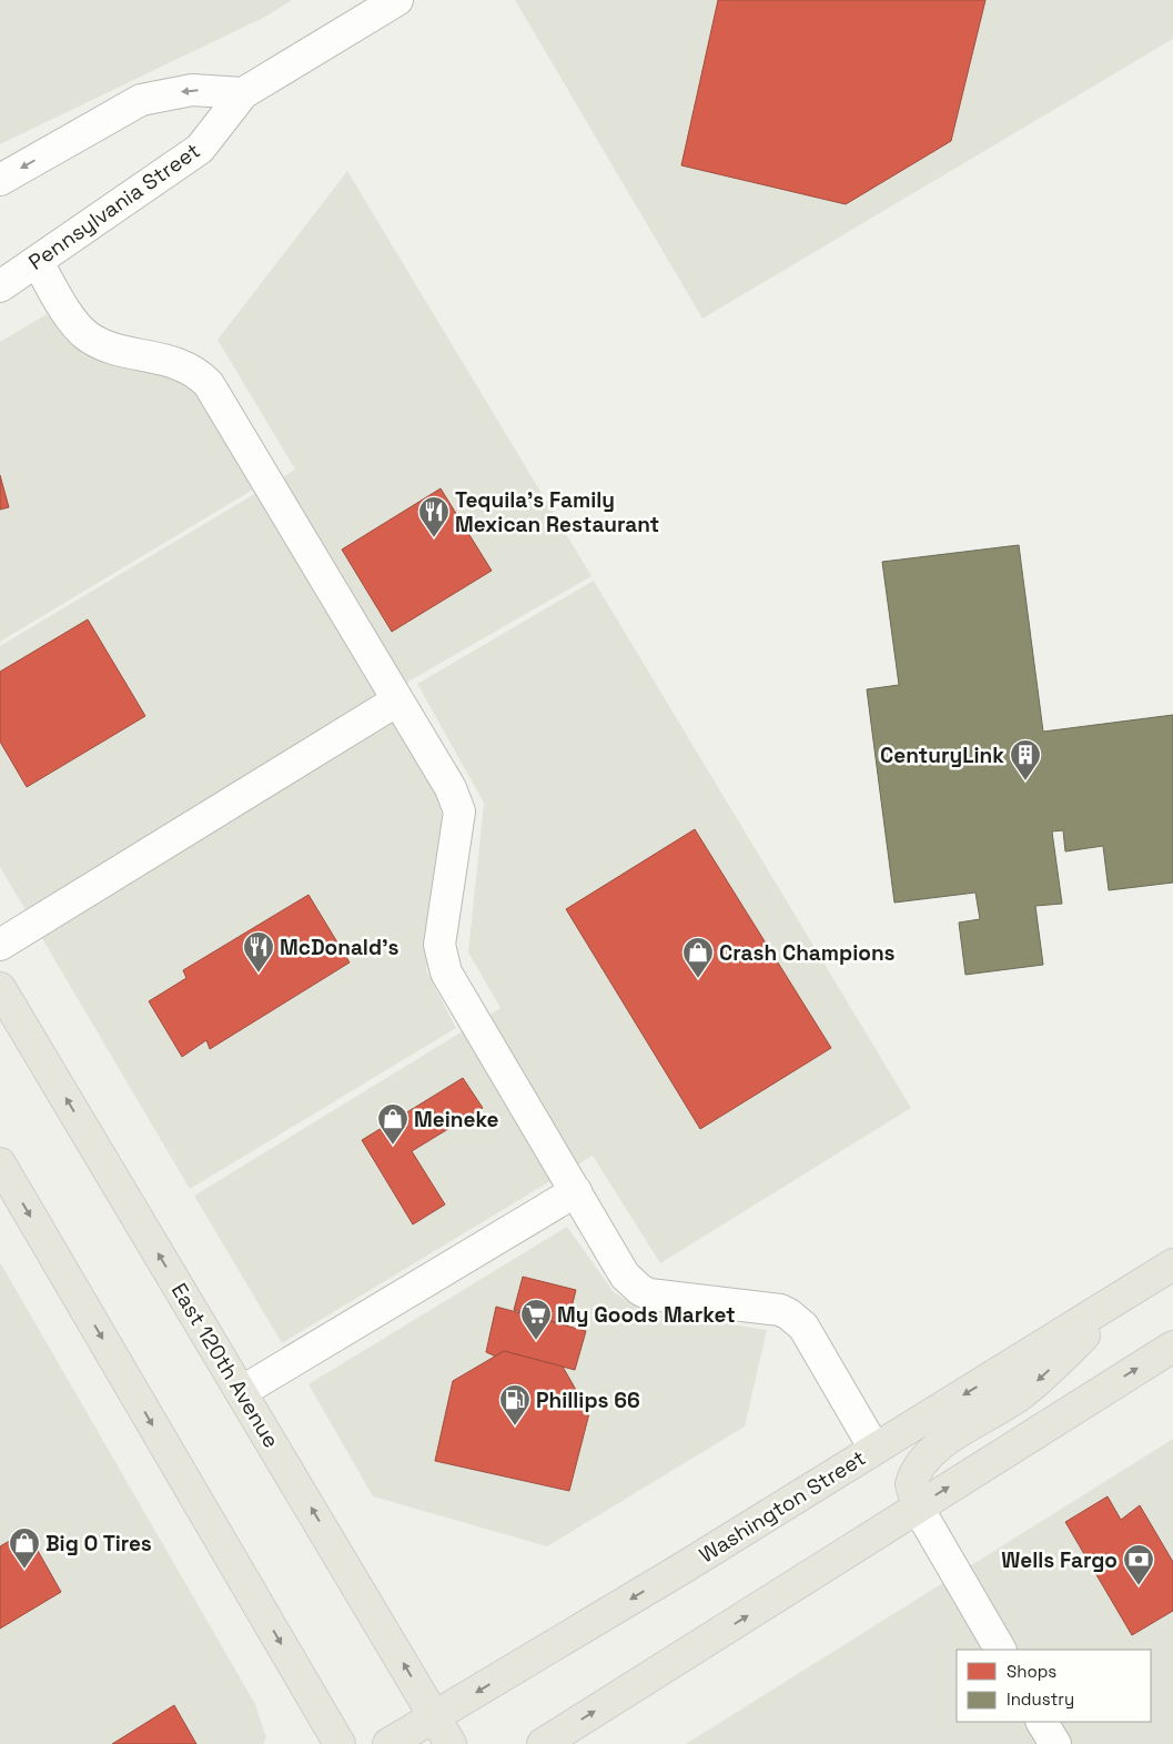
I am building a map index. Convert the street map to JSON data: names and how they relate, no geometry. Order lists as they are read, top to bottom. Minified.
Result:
{"streets":{"main road":["East 120th Avenue","Washington Street"],"street":["Pennsylvania Street"]},"crossings":[["East 120th Avenue","Washington Street"]],"places":{"restaurant":["Tequila's Family Mexican Restaurant","McDonald's"],"building":["CenturyLink"],"shop":["Crash Champions","Meineke","Big O Tires"],"supermarket":["My Goods Market"],"fuel station":["Phillips 66"],"bank":["Wells Fargo"]},"legend":["Shops","Industry"]}
